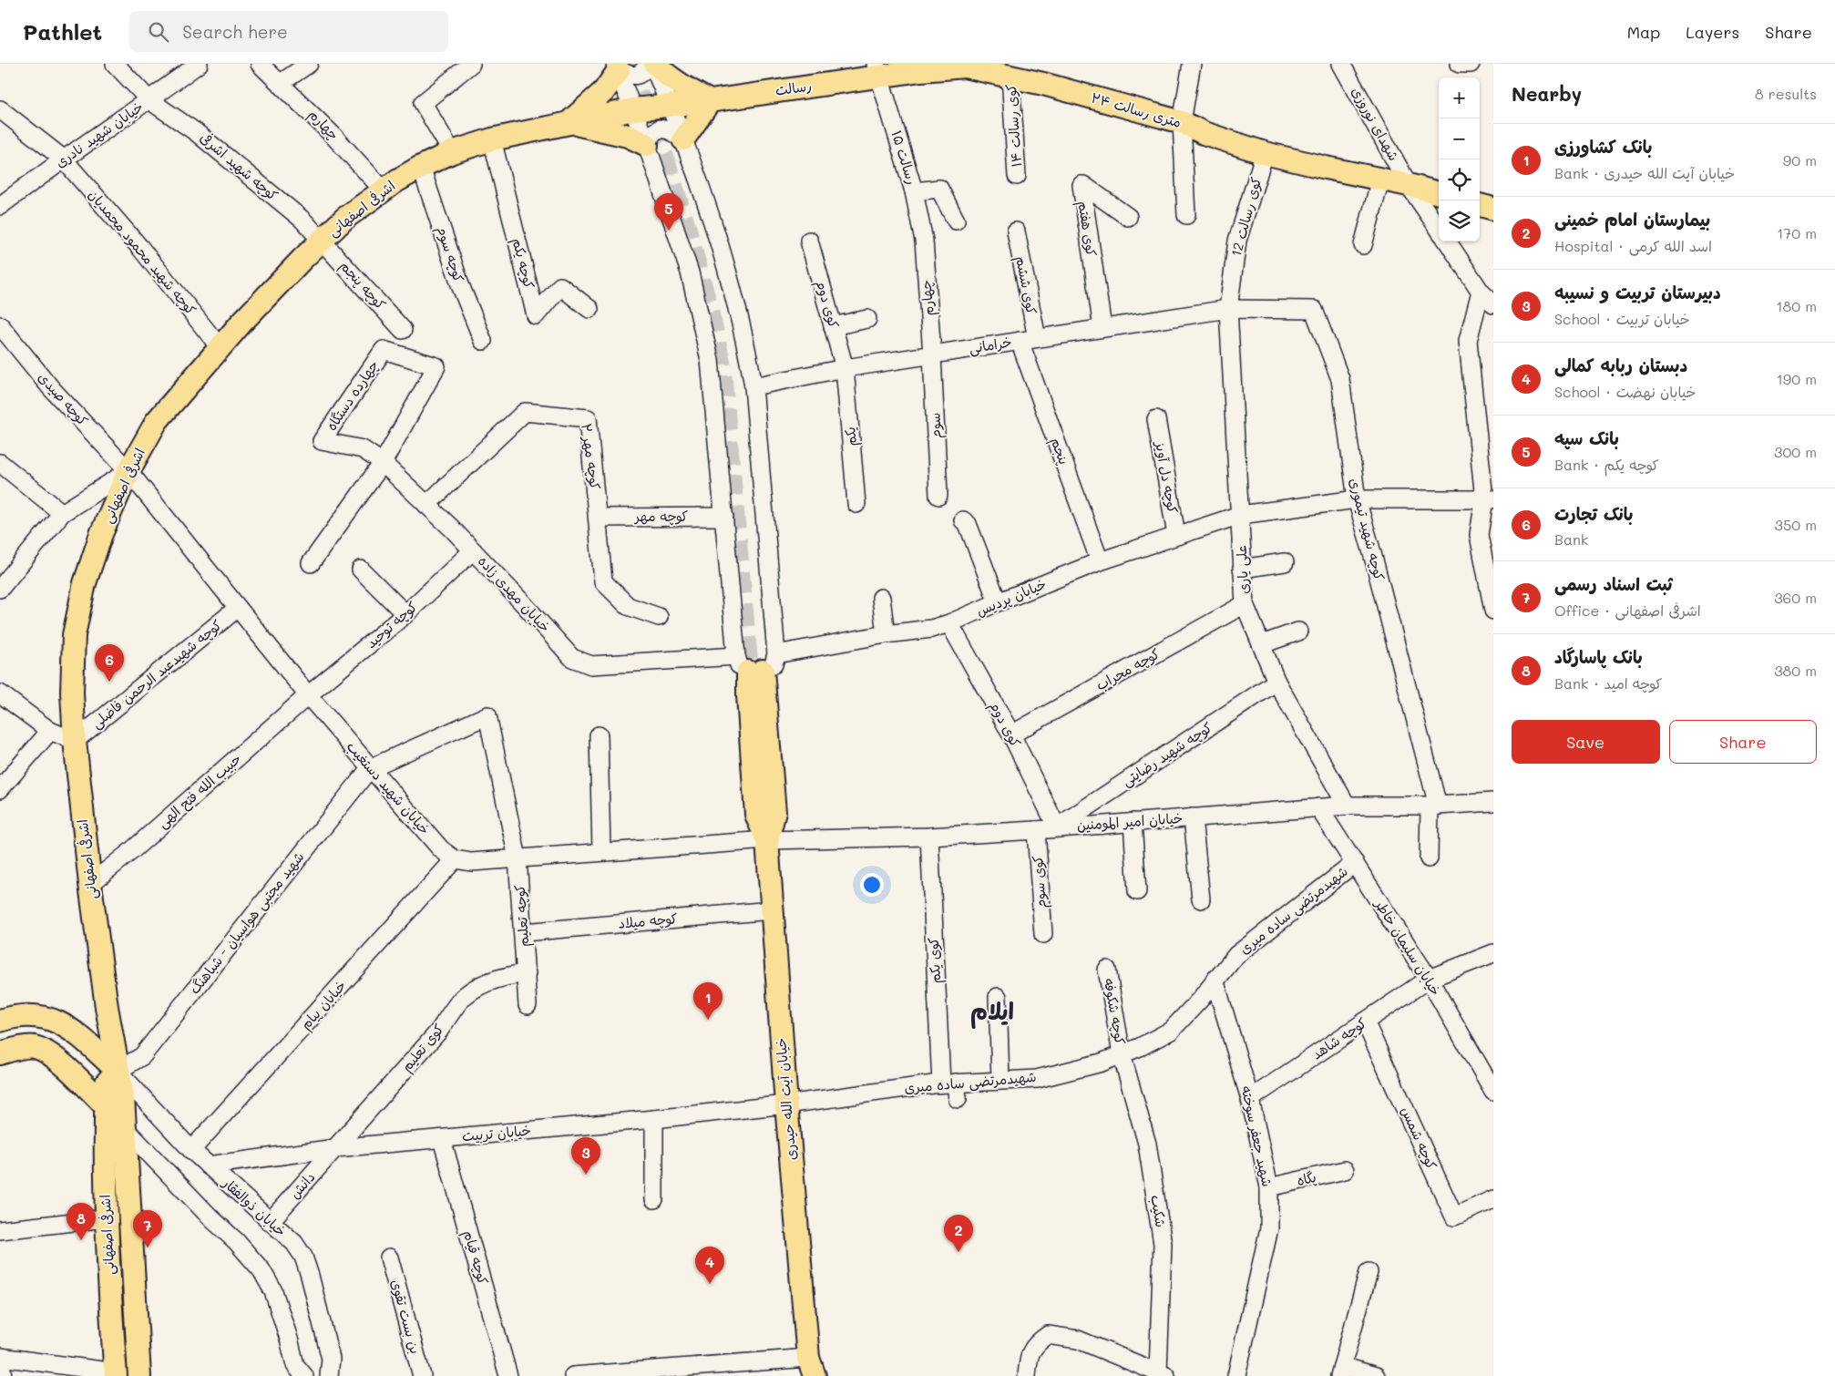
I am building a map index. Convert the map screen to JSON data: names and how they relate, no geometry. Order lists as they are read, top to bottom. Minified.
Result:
{"streets":{"main road":["رسالت","۲۴ متری رسالت","اشرفی اصفهانی","خیابان آیت الله حیدری"],"street":["شهدای نوروزی","چهارم","کوی رسالت ۱۴","خیابان شهید نادری","رسالت ۱۵","کوچه شهید اشرفی","کوی رسالت 12","کوی هفتم","کوچه شهید محمود محمدیان","کوچه سوم","کوچه یکم","کوچه پنجم","کوی ششم","کوی دوم","خرامانی","چهارده دستگاه","کوچه صیدی","سوم","یکم","پنجم","کوچه مهر ۲","کوچه دل آویز","کوچه مهر","کوچه شهید تیموری","علی یاری","خیابان مهدی زاده","خیابان پردیس","کوچه توحید","کوچه محراب","کوچه شهیدعبد الرحمن فاضلی","کوچه شهید رضایتی","خیابان شهید دستغیب","حبیب الله فتح الهی","خیابان امیر المومنین","کوی سوم","شهیدمرتضی ساده میری","کوچه تعلیم","کوچه میلاد","شهید مجتبی هواسیان - شباهنگ","خیابان سلیمان خاطر","کوی یکم","خیابان پیام","کوچه شکوفه","کوچه شاهد","کوی تعلیم","خیابان تربیت","شهید جعفر سوخته","کوچه شمس","پگاه","دانش","خیابان ذوالفقار","شکیب","کوچه قیام","بن بست تقوی"]},"crossings":[["رسالت","۲۴ متری رسالت"],["رسالت","رسالت ۱۵"],["رسالت","اشرفی اصفهانی"],["۲۴ متری رسالت","شهدای نوروزی"],["۲۴ متری رسالت","کوی رسالت ۱۴"],["۲۴ متری رسالت","رسالت ۱۵"],["۲۴ متری رسالت","کوی رسالت 12"],["چهارم","رسالت ۱۵"],["چهارم","اشرفی اصفهانی"],["چهارم","خرامانی"],["چهارم","سوم"],["خیابان شهید نادری","کوچه شهید اشرفی"],["خیابان شهید نادری","کوچه شهید محمود محمدیان"],["کوچه شهید اشرفی","اشرفی اصفهانی"],["کوچه شهید اشرفی","کوچه پنجم"],["اشرفی اصفهانی","کوچه شهید محمود محمدیان"],["اشرفی اصفهانی","کوچه سوم"],["اشرفی اصفهانی","کوچه یکم"],["اشرفی اصفهانی","کوچه پنجم"],["اشرفی اصفهانی","کوچه صیدی"],["اشرفی اصفهانی","کوچه شهیدعبد الرحمن فاضلی"],["اشرفی اصفهانی","خیابان شهید دستغیب"],["اشرفی اصفهانی","حبیب الله فتح الهی"],["اشرفی اصفهانی","شهید مجتبی هواسیان - شباهنگ"],["اشرفی اصفهانی","خیابان ذوالفقار"],["کوی رسالت 12","خرامانی"],["کوی رسالت 12","کوچه شهید تیموری"],["کوی رسالت 12","علی یاری"],["کوی هفتم","خرامانی"],["کوی ششم","خرامانی"],["کوی دوم","خرامانی"],["کوی دوم","یکم"],["کوی دوم","خیابان پردیس"],["کوی دوم","کوچه محراب"],["کوی دوم","کوچه شهید رضایتی"],["کوی دوم","خیابان امیر المومنین"],["خرامانی","سوم"],["خرامانی","یکم"],["خرامانی","پنجم"],["خرامانی","کوچه شهید تیموری"],["خرامانی","علی یاری"],["چهارده دستگاه","خیابان مهدی زاده"],["کوچه صیدی","خیابان شهید دستغیب"],["پنجم","خیابان پردیس"],["کوچه مهر ۲","کوچه مهر"],["کوچه مهر ۲","خیابان مهدی زاده"],["کوچه دل آویز","خیابان پردیس"],["کوچه شهید تیموری","علی یاری"],["کوچه شهید تیموری","خیابان پردیس"],["کوچه شهید تیموری","خیابان امیر المومنین"],["علی یاری","خیابان پردیس"],["علی یاری","کوچه محراب"],["علی یاری","کوچه شهید رضایتی"],["علی یاری","خیابان امیر المومنین"],["خیابان مهدی زاده","کوچه توحید"],["خیابان مهدی زاده","خیابان آیت الله حیدری"],["کوچه توحید","خیابان شهید دستغیب"],["کوچه توحید","حبیب الله فتح الهی"],["کوچه شهیدعبد الرحمن فاضلی","خیابان شهید دستغیب"],["کوچه شهید رضایتی","خیابان امیر المومنین"],["خیابان شهید دستغیب","حبیب الله فتح الهی"],["خیابان شهید دستغیب","کوچه تعلیم"],["خیابان شهید دستغیب","شهید مجتبی هواسیان - شباهنگ"],["خیابان شهید دستغیب","خیابان پیام"],["خیابان امیر المومنین","کوی سوم"],["خیابان امیر المومنین","خیابان سلیمان خاطر"],["خیابان امیر المومنین","کوی یکم"],["خیابان امیر المومنین","خیابان آیت الله حیدری"],["شهیدمرتضی ساده میری","خیابان سلیمان خاطر"],["شهیدمرتضی ساده میری","کوی یکم"],["شهیدمرتضی ساده میری","کوچه شکوفه"],["شهیدمرتضی ساده میری","خیابان آیت الله حیدری"],["شهیدمرتضی ساده میری","خیابان تربیت"],["شهیدمرتضی ساده میری","شهید جعفر سوخته"],["شهیدمرتضی ساده میری","شکیب"],["کوچه تعلیم","کوچه میلاد"],["کوچه تعلیم","شهید مجتبی هواسیان - شباهنگ"],["کوچه تعلیم","کوی تعلیم"],["کوچه میلاد","خیابان آیت الله حیدری"],["شهید مجتبی هواسیان - شباهنگ","خیابان ذوالفقار"],["خیابان سلیمان خاطر","کوچه شاهد"],["خیابان پیام","خیابان ذوالفقار"],["کوچه شکوفه","شکیب"],["کوچه شاهد","شهید جعفر سوخته"],["کوچه شاهد","کوچه شمس"],["کوی تعلیم","خیابان تربیت"],["کوی تعلیم","دانش"],["خیابان آیت الله حیدری","خیابان تربیت"],["خیابان تربیت","دانش"],["خیابان تربیت","خیابان ذوالفقار"],["خیابان تربیت","کوچه قیام"],["شهید جعفر سوخته","پگاه"],["دانش","خیابان ذوالفقار"]],"districts":["ایلام"],"page":{"header":"Pathlet","search":"Search here","nav":["Map","Layers","Share"],"heading":["Nearby","8 results"],"map_buttons":["+","−"],"list":[{"mark":"1","name":"بانک کشاورزی","note":"Bank · خیابان آیت الله حیدری","value":"90 m"},{"mark":"2","name":"بیمارستان امام خمینی","note":"Hospital · اسد الله کرمی","value":"170 m"},{"mark":"3","name":"دبیرستان تربیت و نسیبه","note":"School · خیابان تربیت","value":"180 m"},{"mark":"4","name":"دبستان ربابه کمالی","note":"School · خیابان نهضت","value":"190 m"},{"mark":"5","name":"بانک سپه","note":"Bank · کوچه یکم","value":"300 m"},{"mark":"6","name":"بانک تجارت","note":"Bank","value":"350 m"},{"mark":"7","name":"ثبت اسناد رسمی","note":"Office · اشرفی اصفهانی","value":"360 m"},{"mark":"8","name":"بانک پاسارگاد","note":"Bank · کوچه امید","value":"380 m"}],"pins":["5","6","1","3","8","7","2","4"],"buttons":["Save","Share"]}}
